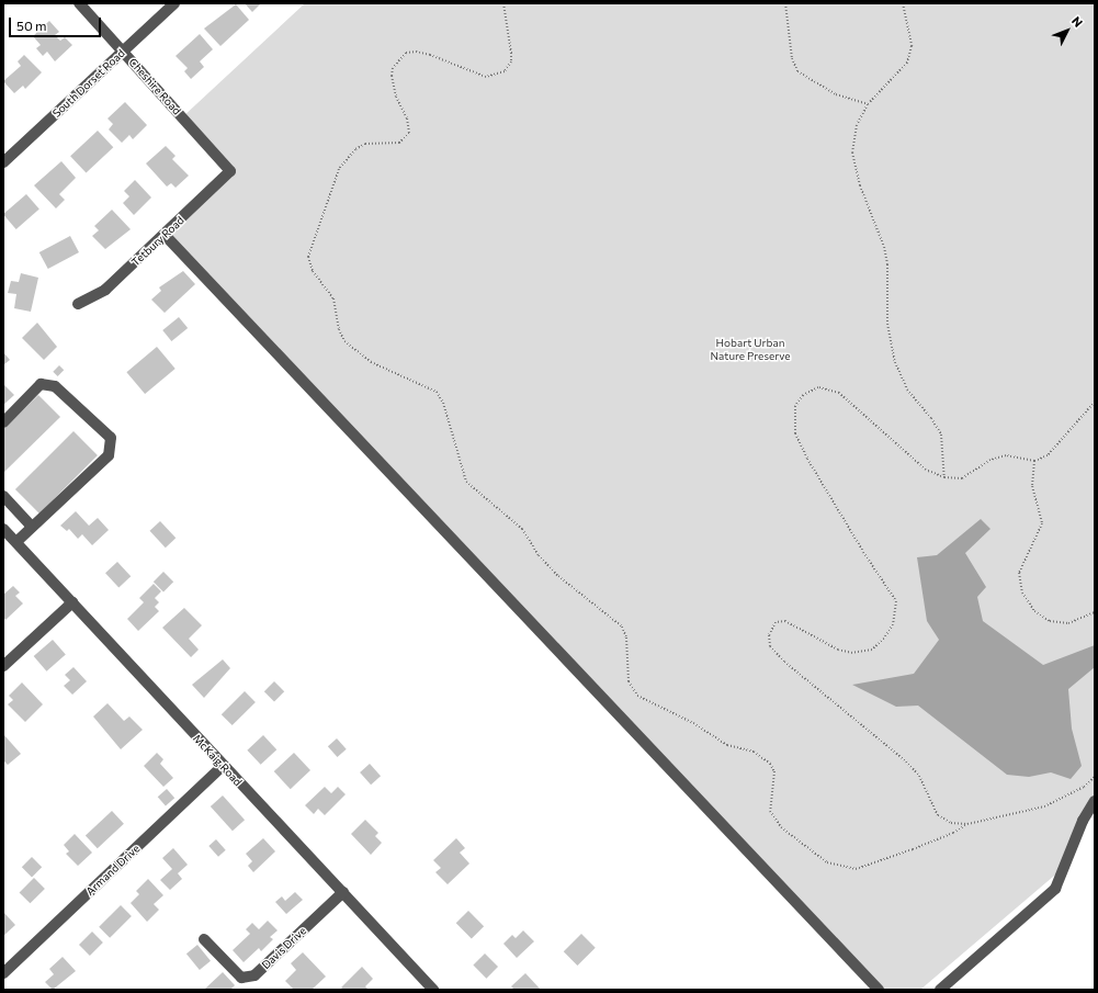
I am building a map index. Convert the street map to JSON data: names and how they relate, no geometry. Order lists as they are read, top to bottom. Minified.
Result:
{"streets":{"street":["South Dorset Road","Cheshire Road","Tetbury Road","McKaig Road","Armand Drive","Davis Drive"]},"crossings":[["South Dorset Road","Cheshire Road"],["Cheshire Road","Tetbury Road"],["McKaig Road","Armand Drive"],["McKaig Road","Davis Drive"]],"parks":["Hobart Urban Nature Preserve"],"scale_bar":"50 m","north":"top right"}
